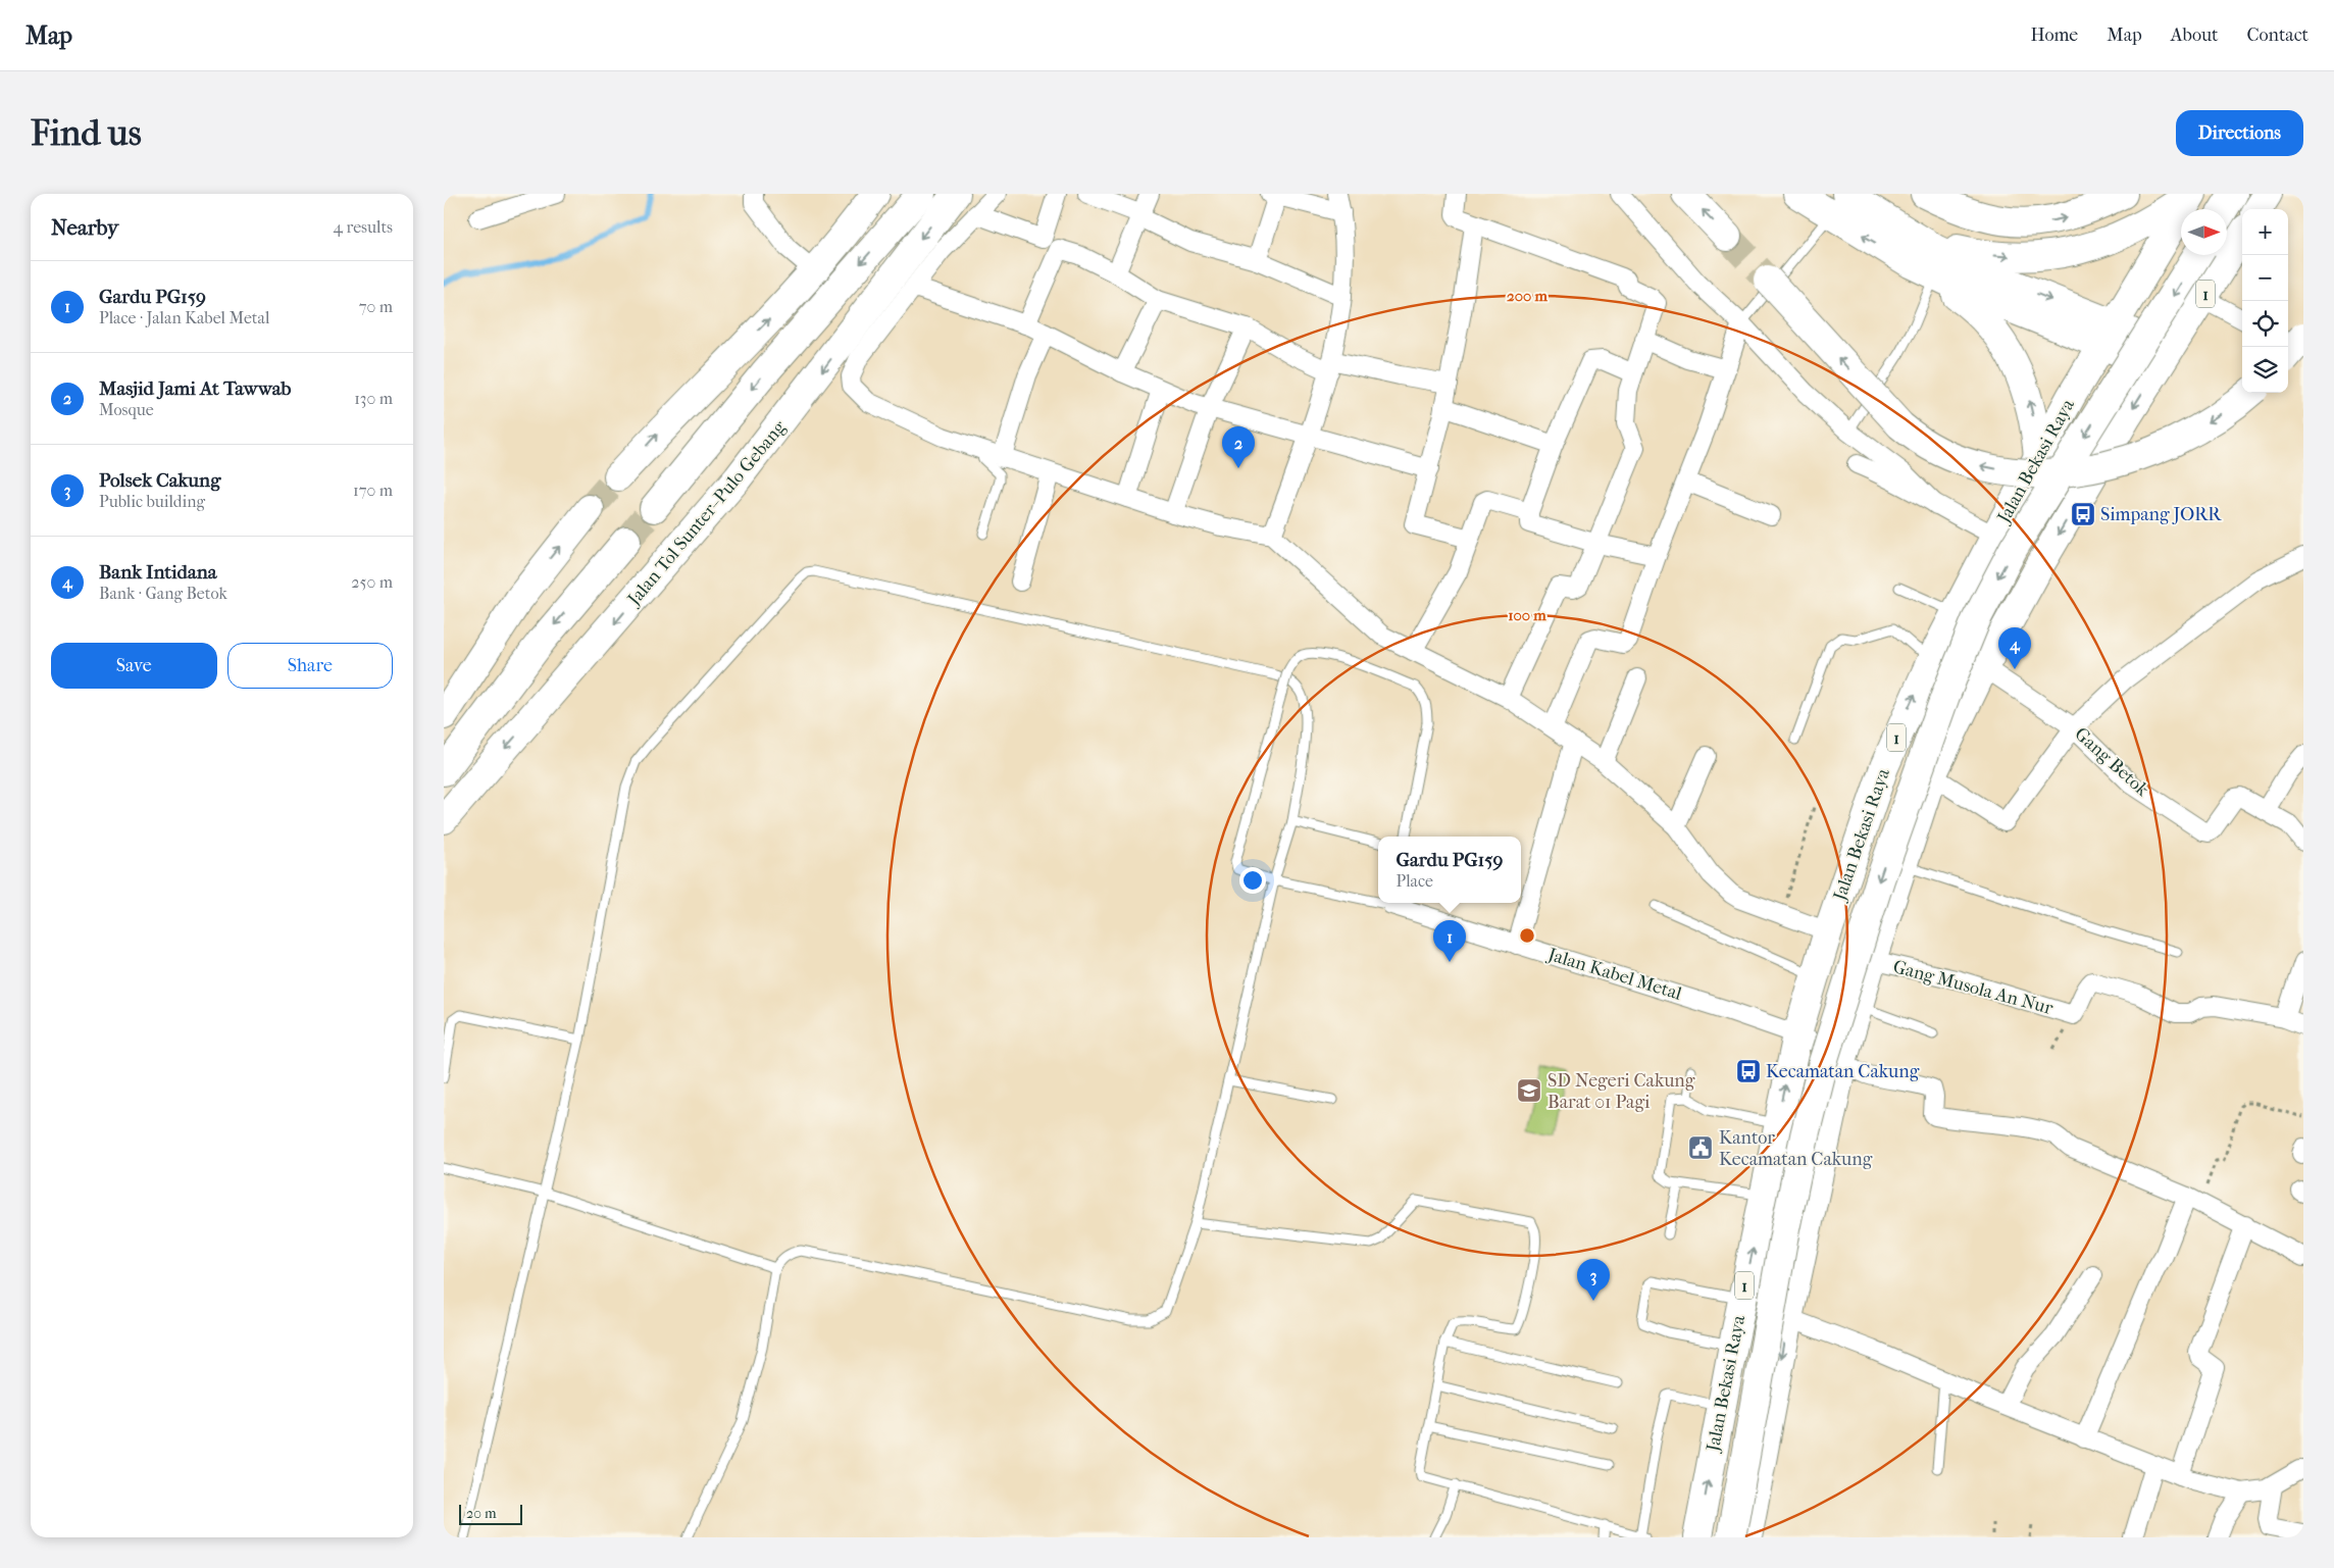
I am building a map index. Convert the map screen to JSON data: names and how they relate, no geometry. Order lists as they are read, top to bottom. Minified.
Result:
{"streets":{"highway":["1","Jalan Bekasi Raya","Jalan Tol Sunter–Pulo Gebang"],"street":["Gang Betok","Jalan Kabel Metal","Gang Musola An Nur"]},"crossings":[["1","Gang Betok"],["1","Jalan Kabel Metal"],["1","Gang Musola An Nur"],["Jalan Bekasi Raya","Jalan Kabel Metal"]],"places":{"bus stop":["Simpang JORR","Kecamatan Cakung"],"school or university":["SD Negeri Cakung Barat 01 Pagi"],"public building":["Kantor Kecamatan Cakung"]},"scale_bar":"20 m","north":"right","page":{"header":"Map","nav":["Home","Map","About","Contact"],"buttons":["Directions",["Save","Share"]],"title":"Find us","heading":["Nearby","4 results"],"map_buttons":["+","−"],"list":[{"mark":"1","name":"Gardu PG159","note":"Place · Jalan Kabel Metal","value":"70 m"},{"mark":"2","name":"Masjid Jami At Tawwab","note":"Mosque","value":"130 m"},{"mark":"3","name":"Polsek Cakung","note":"Public building","value":"170 m"},{"mark":"4","name":"Bank Intidana","note":"Bank · Gang Betok","value":"250 m"}],"pins":["2","4","1","3"],"popup":["Gardu PG159","Place"],"scale":"20 m"},"rings":["200 m","100 m"]}
